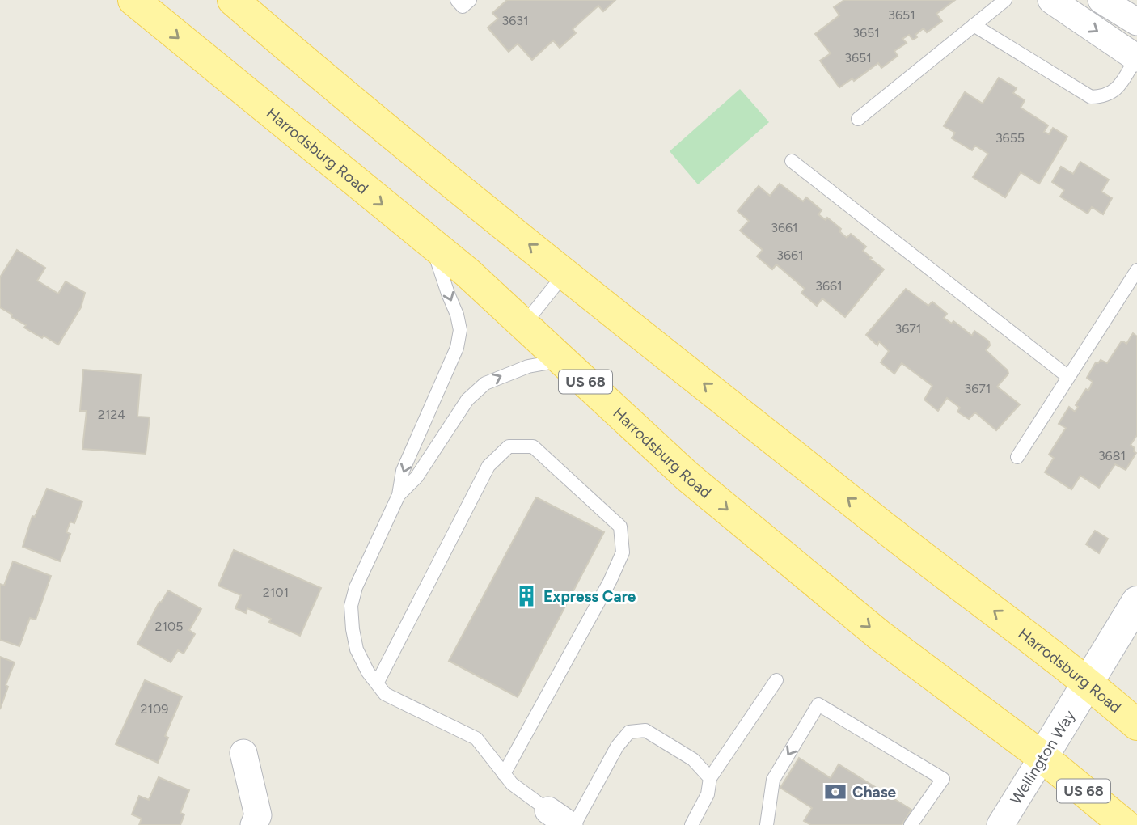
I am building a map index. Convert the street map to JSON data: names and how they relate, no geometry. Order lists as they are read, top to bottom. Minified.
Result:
{"streets":{"main road":["Harrodsburg Road","US 68"],"street":["Wellington Way"]},"crossings":[["Harrodsburg Road","Wellington Way"]],"places":{"building":["Express Care"],"bank":["Chase"]},"house_numbers":["3651","3631","3651","3651","3655","3661","3661","3661","3671","3671","2124","3681","2101","2105","2109"]}
